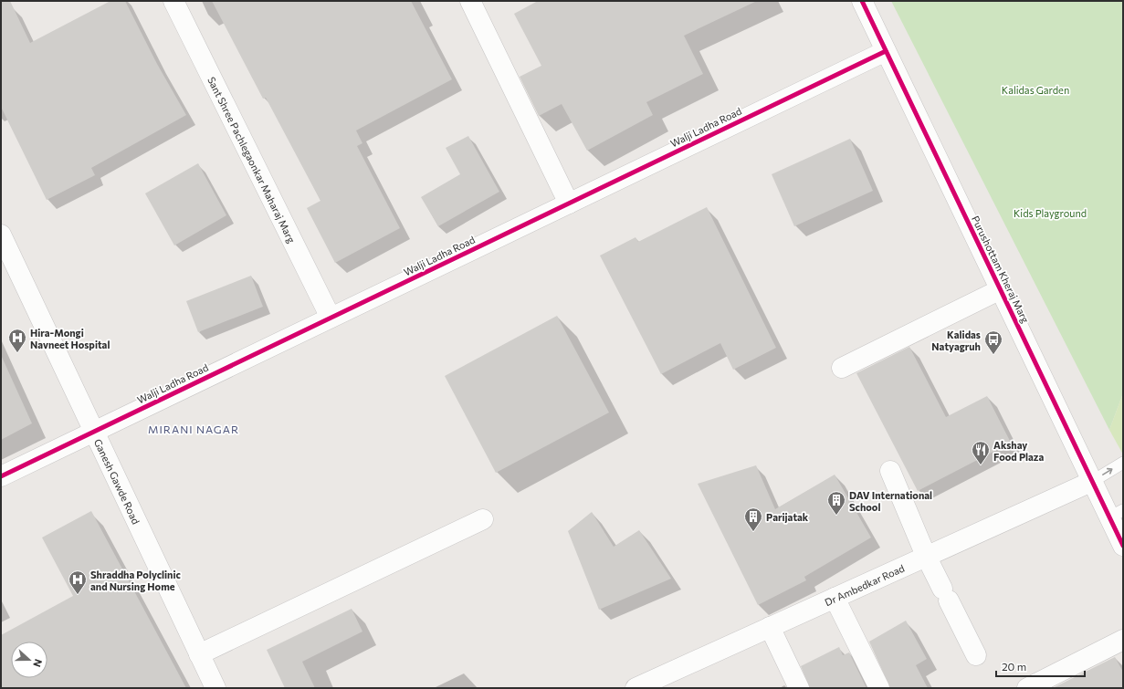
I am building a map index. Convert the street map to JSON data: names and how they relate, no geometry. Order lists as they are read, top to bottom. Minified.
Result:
{"streets":{"street":["Walji Ladha Road","Sant Shree Pachlegaonkar Maharaj Marg","Purushottam Kheraj Marg","Ganesh Gawde Road","Dr Ambedkar Road"]},"crossings":[["Walji Ladha Road","Sant Shree Pachlegaonkar Maharaj Marg"],["Walji Ladha Road","Purushottam Kheraj Marg"],["Walji Ladha Road","Ganesh Gawde Road"],["Purushottam Kheraj Marg","Dr Ambedkar Road"]],"districts":["MIRANI NAGAR"],"parks":["Kalidas Garden","Kids Playground"],"places":{"hospital":["Hira-Mongi Navneet Hospital","Shraddha Polyclinic and Nursing Home"],"bus stop":["Kalidas Natyagruh"],"restaurant":["Akshay Food Plaza"],"building":["DAV International School","Parijatak"]},"scale_bar":"20 m","north":"right"}
